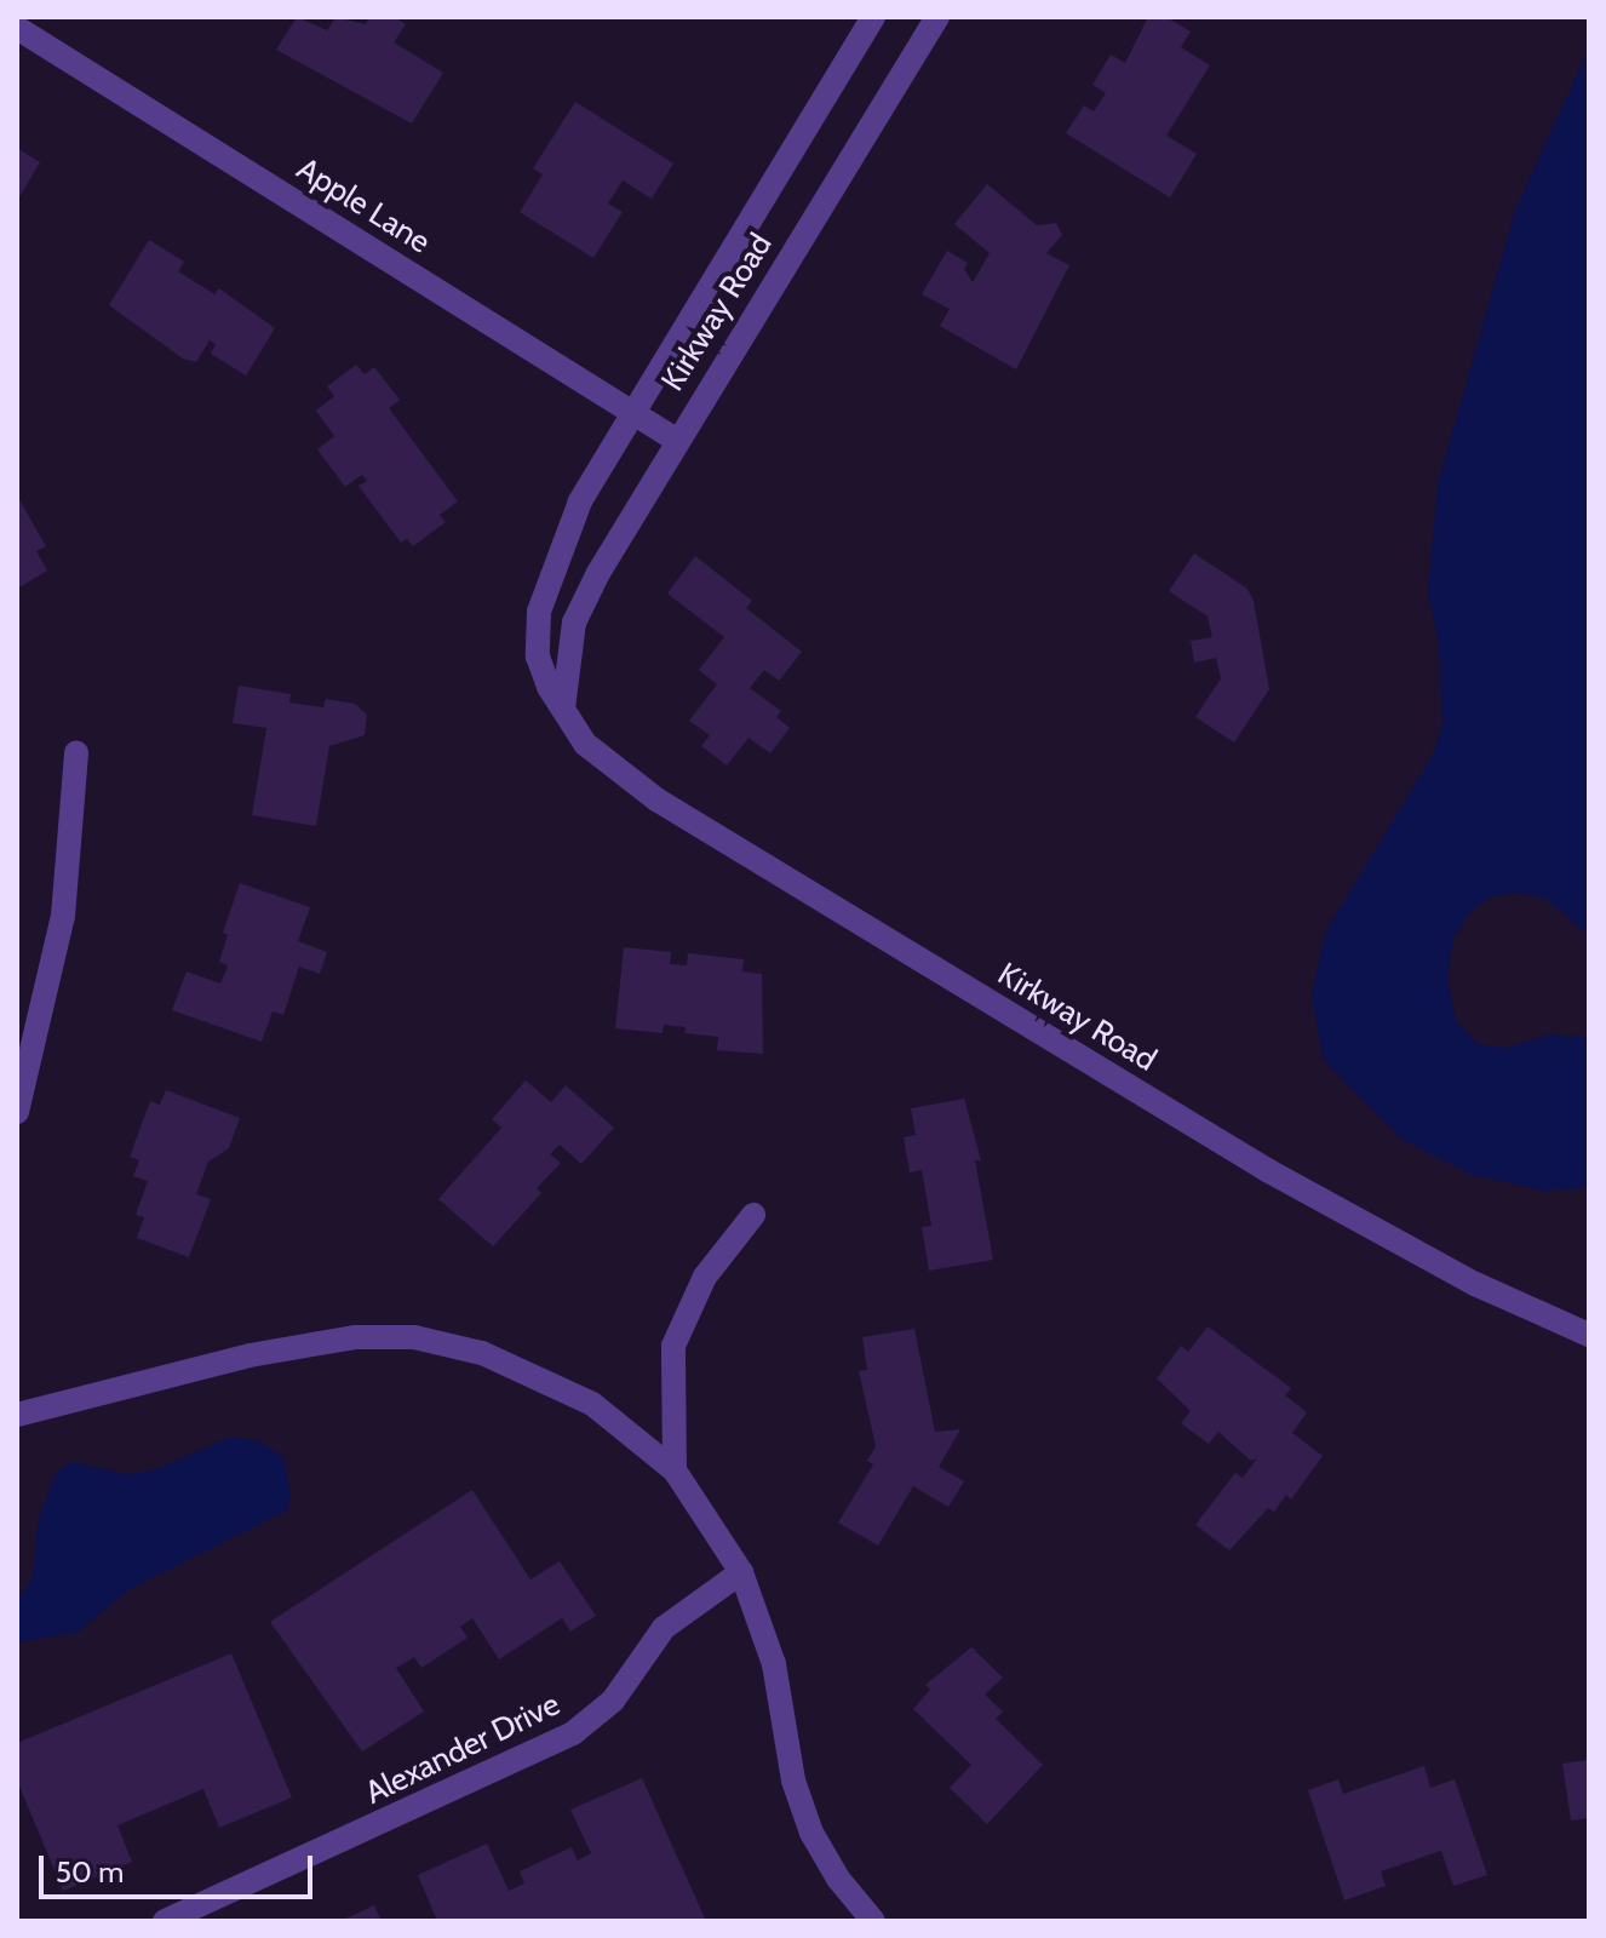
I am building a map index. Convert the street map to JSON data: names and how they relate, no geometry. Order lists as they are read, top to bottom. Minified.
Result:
{"streets":{"street":["Apple Lane","Kirkway Road","Alexander Drive"]},"crossings":[["Apple Lane","Kirkway Road"]],"scale_bar":"50 m"}
